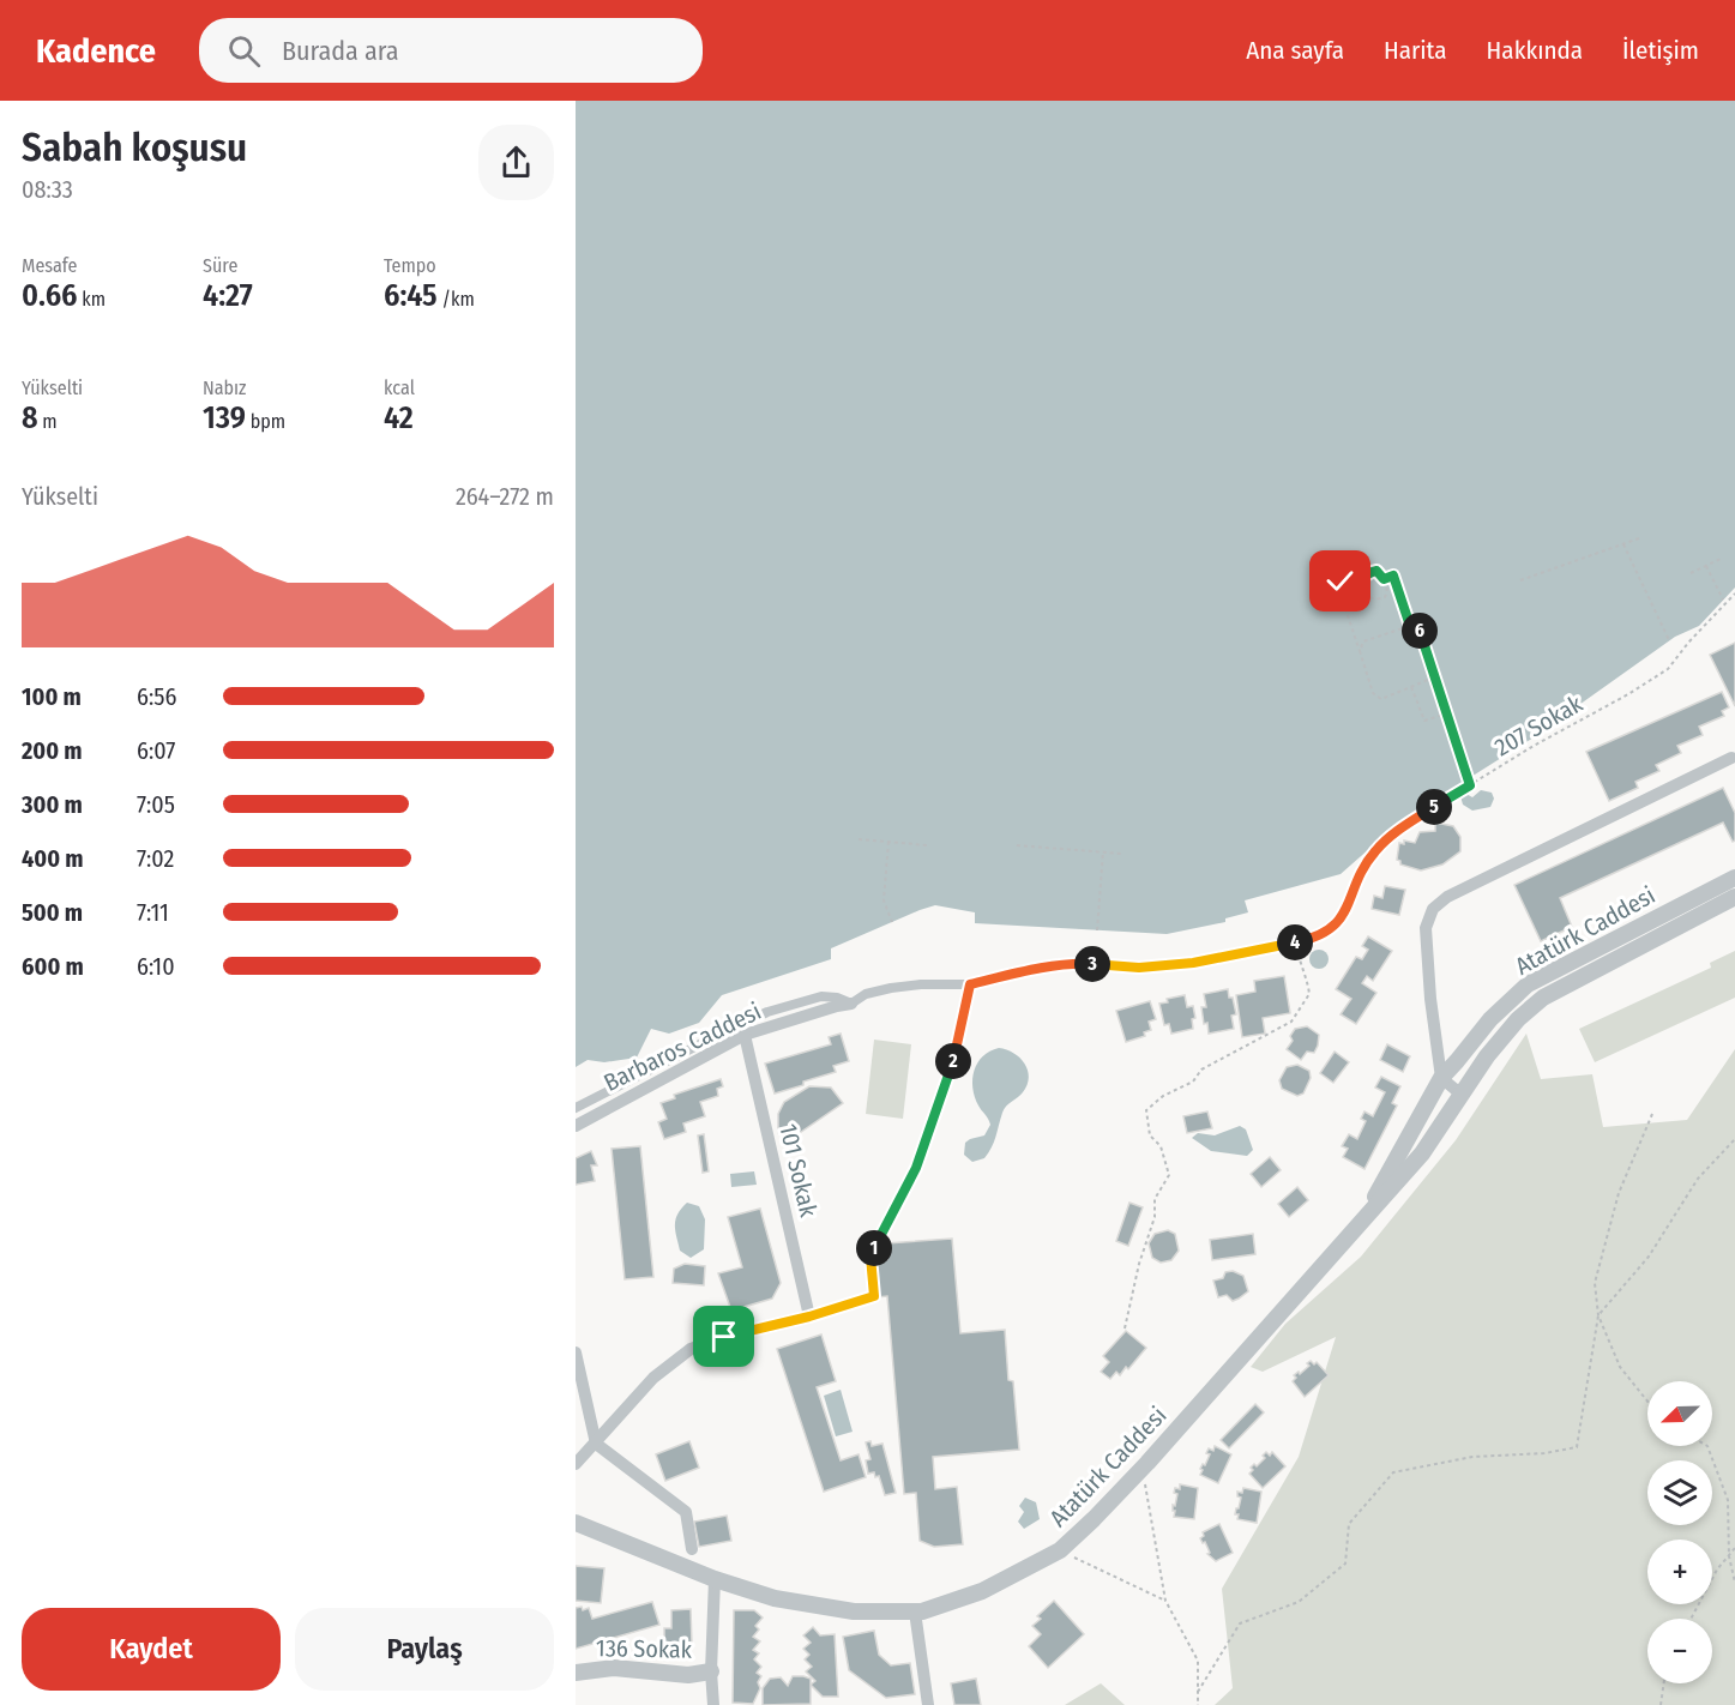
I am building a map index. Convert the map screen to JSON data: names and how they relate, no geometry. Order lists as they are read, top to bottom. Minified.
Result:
{"streets":{"street":["Atatürk Caddesi","Barbaros Caddesi","101 Sokak","136 Sokak"],"path":["207 Sokak"]},"crossings":[["Barbaros Caddesi","101 Sokak"]],"north":"bottom left","page":{"header":"Kadence","search":"Burada ara","nav":["Ana sayfa","Harita","Hakkında","İletişim"],"heading":["Sabah koşusu","08:33"],"stats":[["Mesafe","0.66 km"],["Süre","4:27"],["Tempo","6:45 /km"],["Yükselti","8 m"],["Nabız","139 bpm"],["kcal","42"]],"chart":["Yükselti","264–272 m"],"pins":["6","5","4","3","2","1"],"list":[{"name":"100 m","note":"6:56"},{"name":"200 m","note":"6:07"},{"name":"300 m","note":"7:05"},{"name":"400 m","note":"7:02"},{"name":"500 m","note":"7:11"},{"name":"600 m","note":"6:10"}],"map_buttons":["+","−"],"buttons":["Kaydet","Paylaş"]}}
